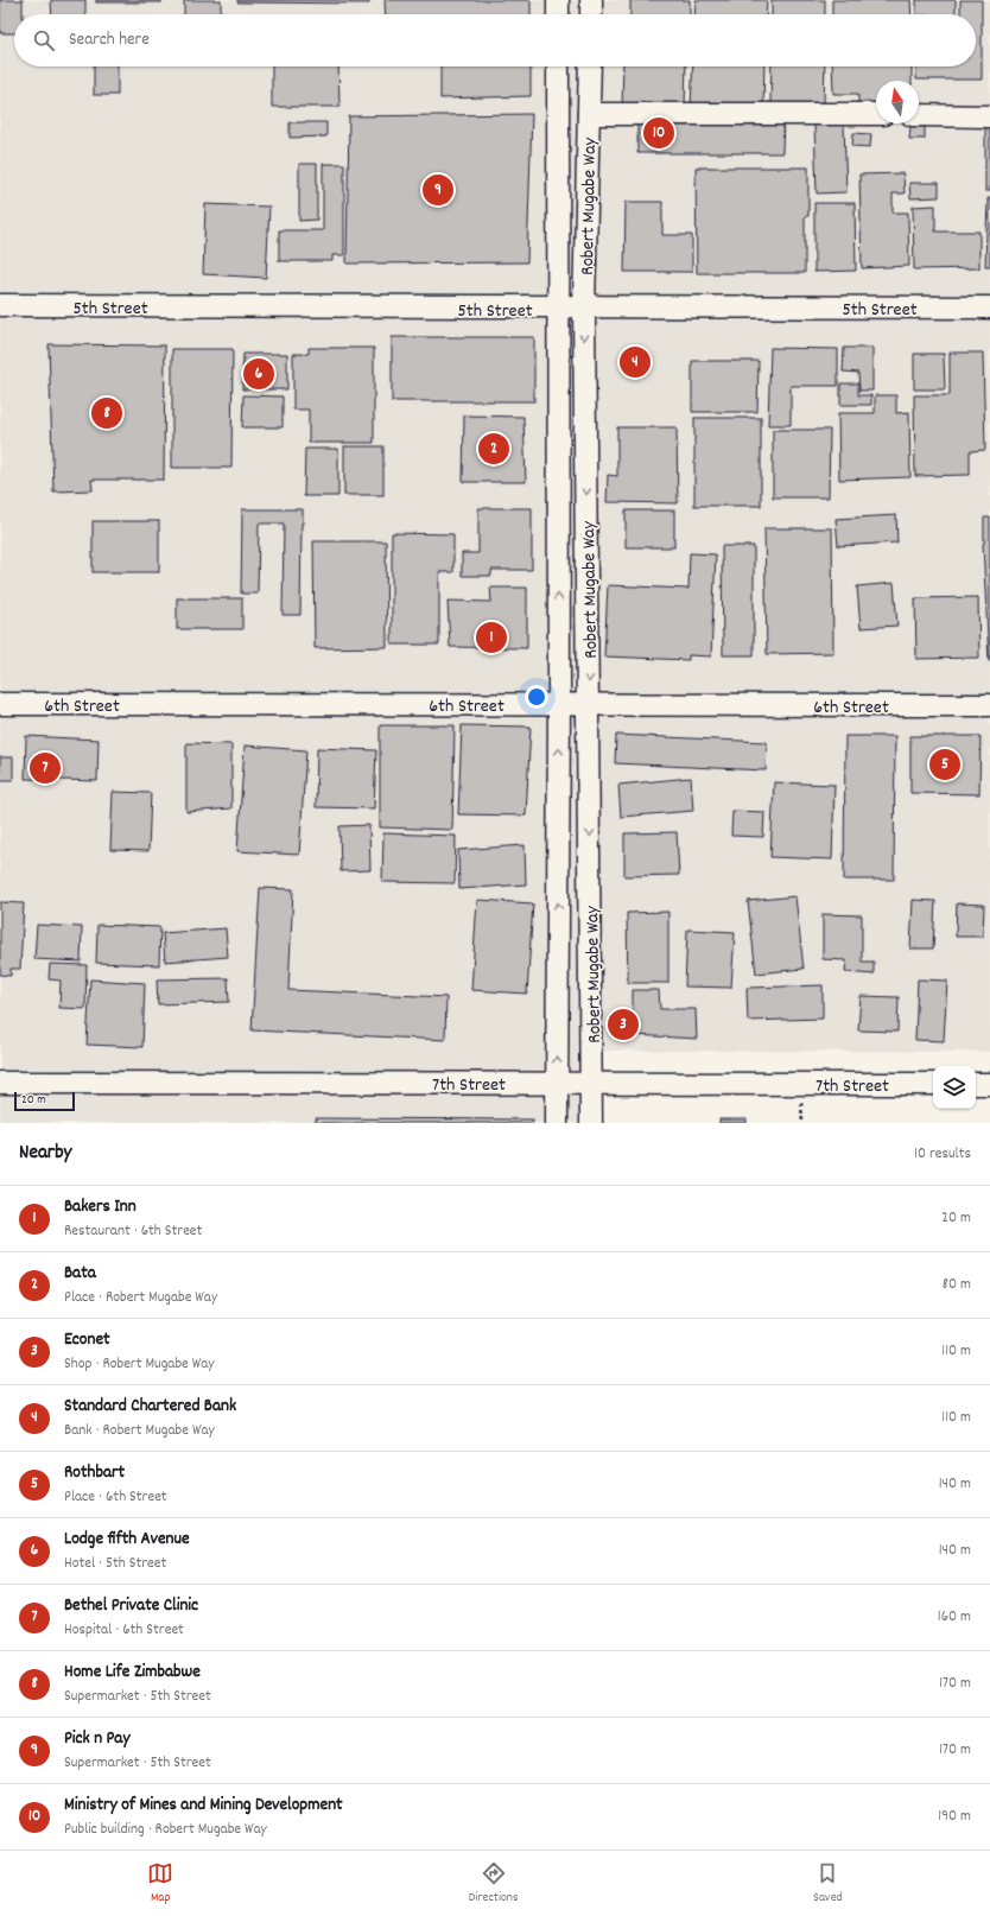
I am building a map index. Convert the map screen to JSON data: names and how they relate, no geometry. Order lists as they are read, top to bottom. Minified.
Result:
{"streets":{"street":["Robert Mugabe Way","5th Street","6th Street","7th Street"]},"crossings":[["Robert Mugabe Way","5th Street"],["Robert Mugabe Way","6th Street"],["Robert Mugabe Way","7th Street"]],"scale_bar":"20 m","north":"top","page":{"search":"Search here","pins":["10","9","4","6","8","2","1","5","7","3"],"scale":"20 m","heading":["Nearby","10 results"],"list":[{"mark":"1","name":"Bakers Inn","note":"Restaurant · 6th Street","value":"20 m"},{"mark":"2","name":"Bata","note":"Place · Robert Mugabe Way","value":"80 m"},{"mark":"3","name":"Econet","note":"Shop · Robert Mugabe Way","value":"110 m"},{"mark":"4","name":"Standard Chartered Bank","note":"Bank · Robert Mugabe Way","value":"110 m"},{"mark":"5","name":"Rothbart","note":"Place · 6th Street","value":"140 m"},{"mark":"6","name":"Lodge fifth Avenue","note":"Hotel · 5th Street","value":"140 m"},{"mark":"7","name":"Bethel Private Clinic","note":"Hospital · 6th Street","value":"160 m"},{"mark":"8","name":"Home Life Zimbabwe","note":"Supermarket · 5th Street","value":"170 m"},{"mark":"9","name":"Pick n Pay","note":"Supermarket · 5th Street","value":"170 m"},{"mark":"10","name":"Ministry of Mines and Mining Development","note":"Public building · Robert Mugabe Way","value":"190 m"}],"nav":["Map","Directions","Saved"]}}
